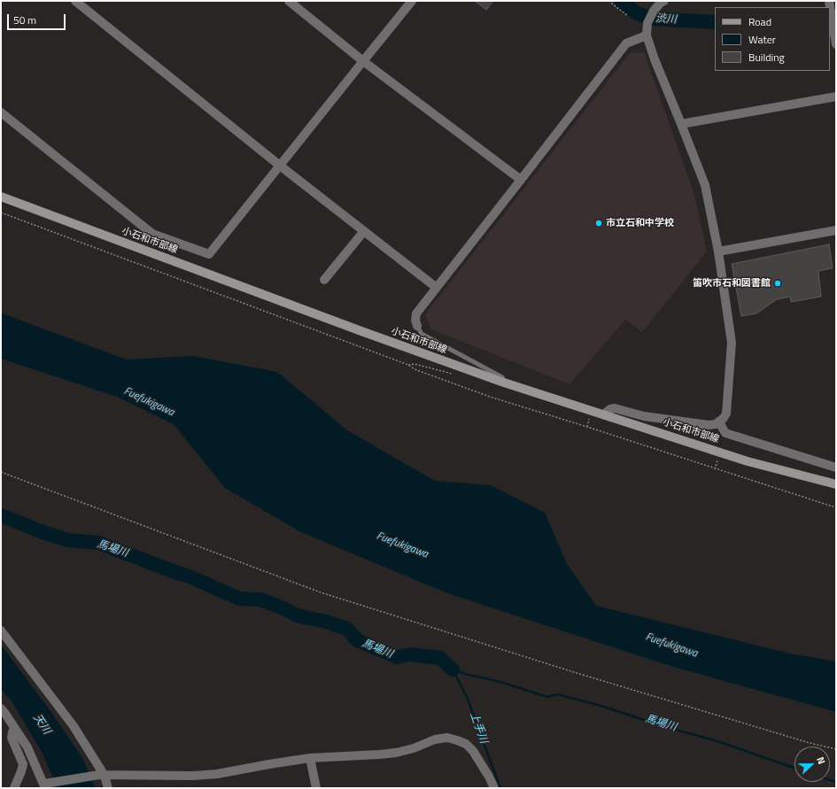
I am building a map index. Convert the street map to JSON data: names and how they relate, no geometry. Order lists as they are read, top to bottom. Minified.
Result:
{"streets":{"main road":["小石和市部線"]},"water":["渋川","Fuefukigawa","馬場川","天川","上手川"],"places":["市立石和中学校","笛吹市石和図書館"],"legend":["Road","Water","Building"],"scale_bar":"50 m","north":"right"}
